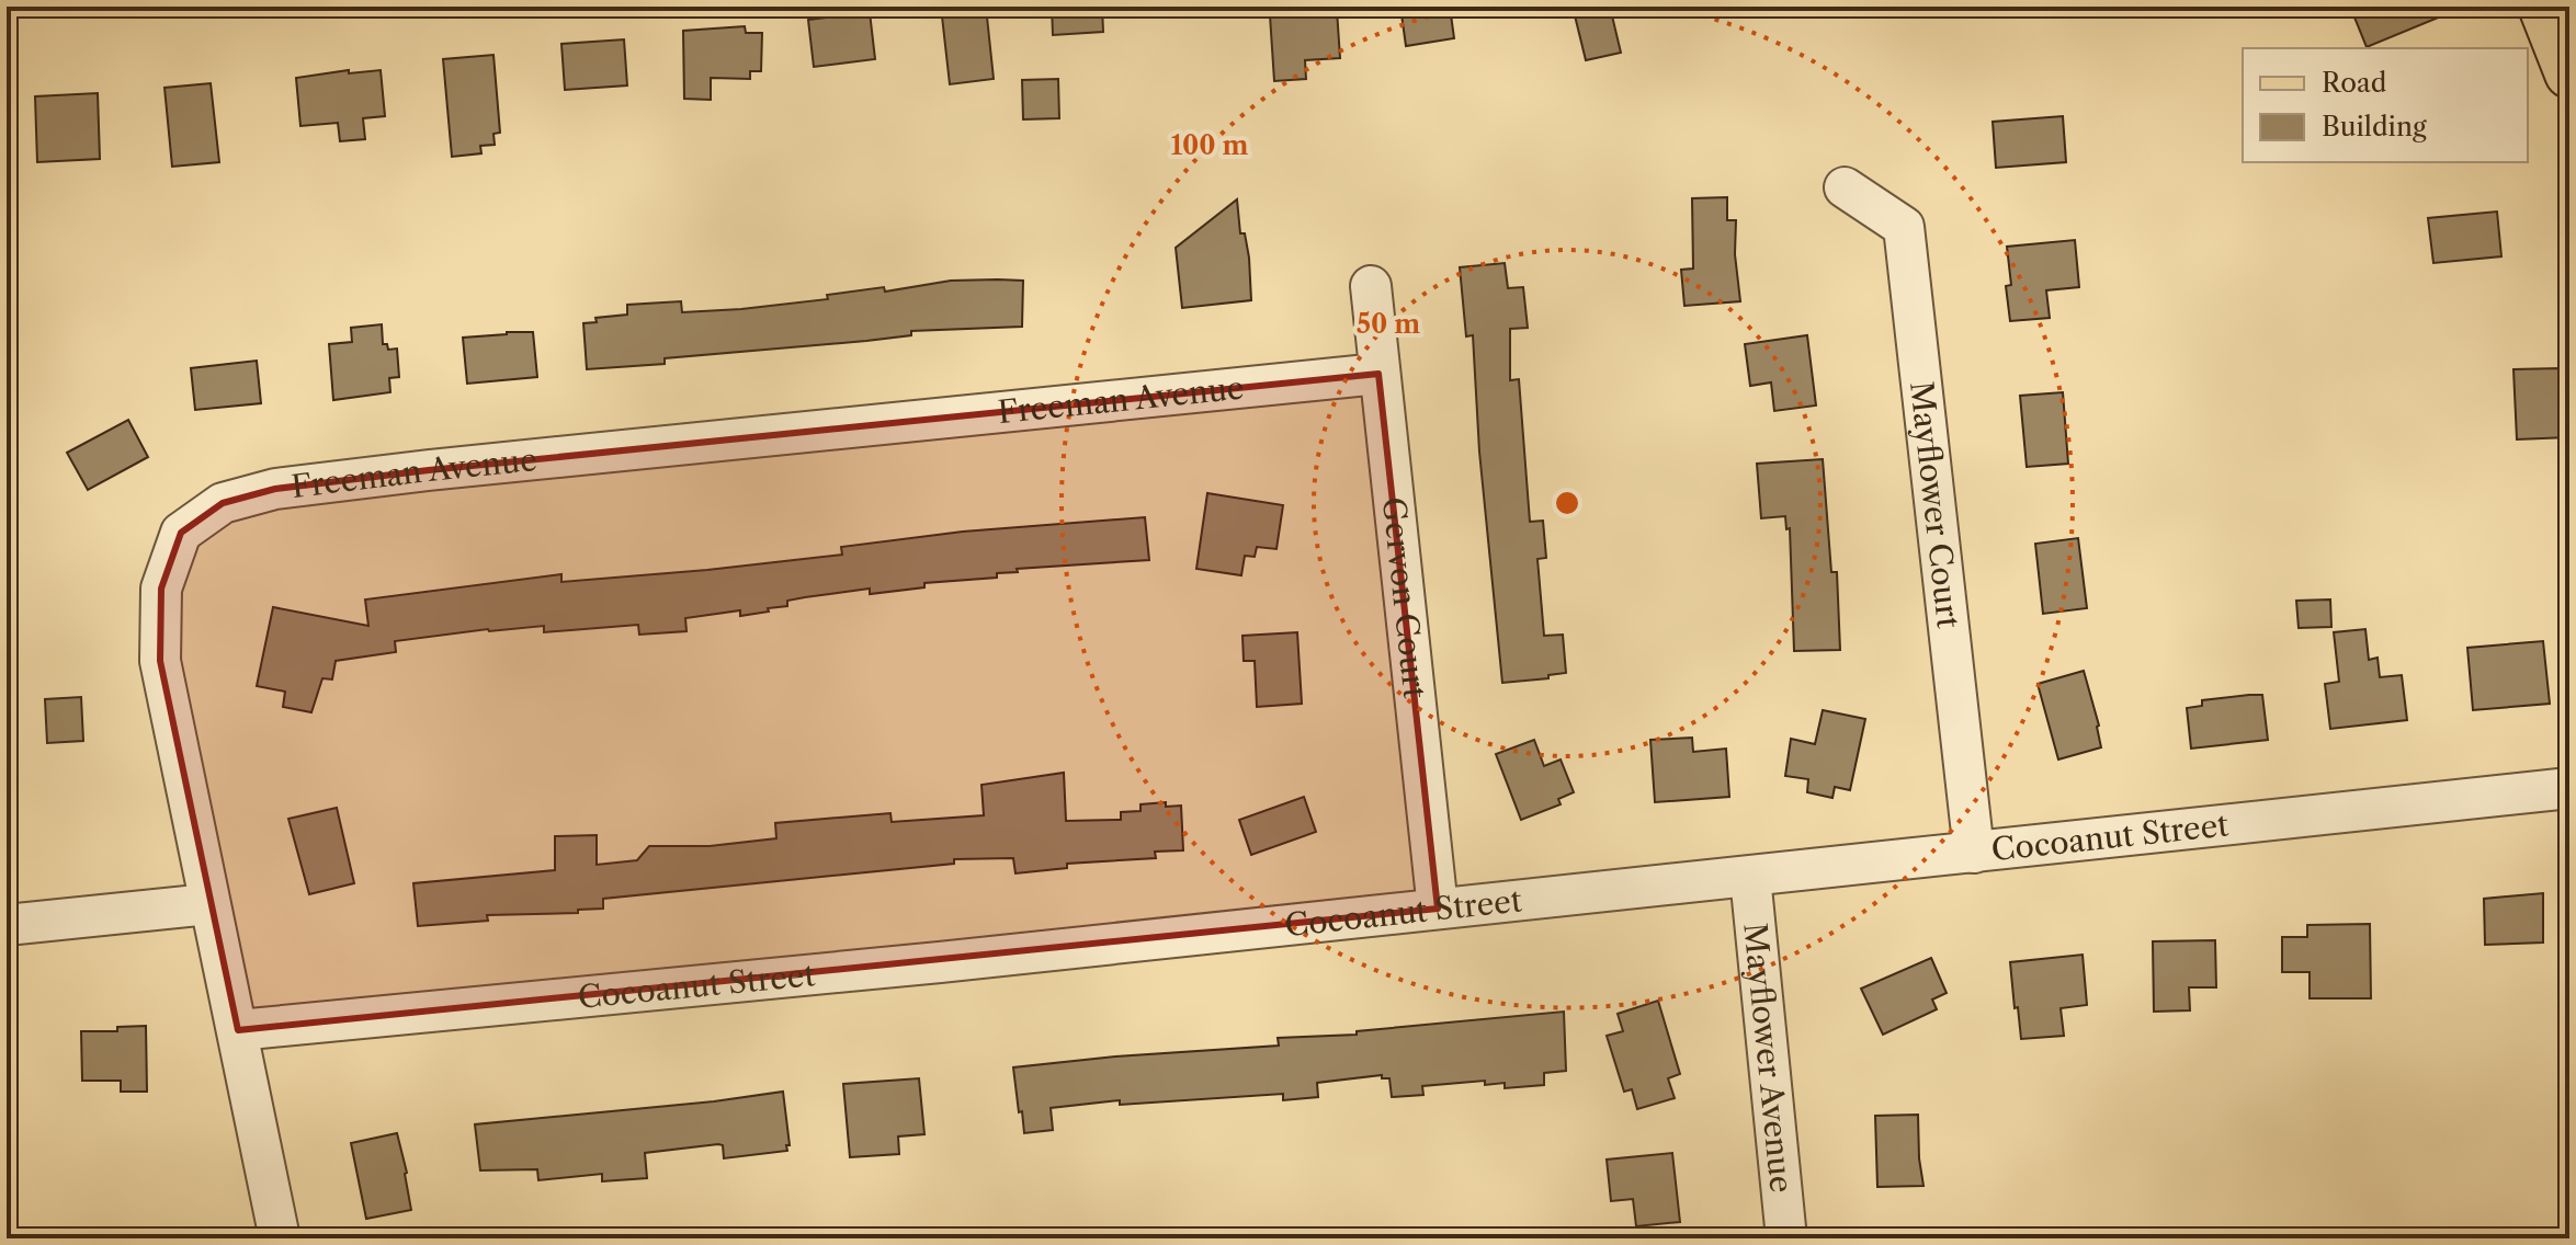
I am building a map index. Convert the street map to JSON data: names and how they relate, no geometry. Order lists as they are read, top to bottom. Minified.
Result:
{"streets":{"street":["Freeman Avenue","Mayflower Court","Gervon Court","Cocoanut Street","Mayflower Avenue"]},"crossings":[["Freeman Avenue","Gervon Court"],["Freeman Avenue","Cocoanut Street"],["Mayflower Court","Cocoanut Street"],["Gervon Court","Cocoanut Street"],["Cocoanut Street","Mayflower Avenue"]],"legend":["Road","Building"],"rings":["100 m","50 m"]}
